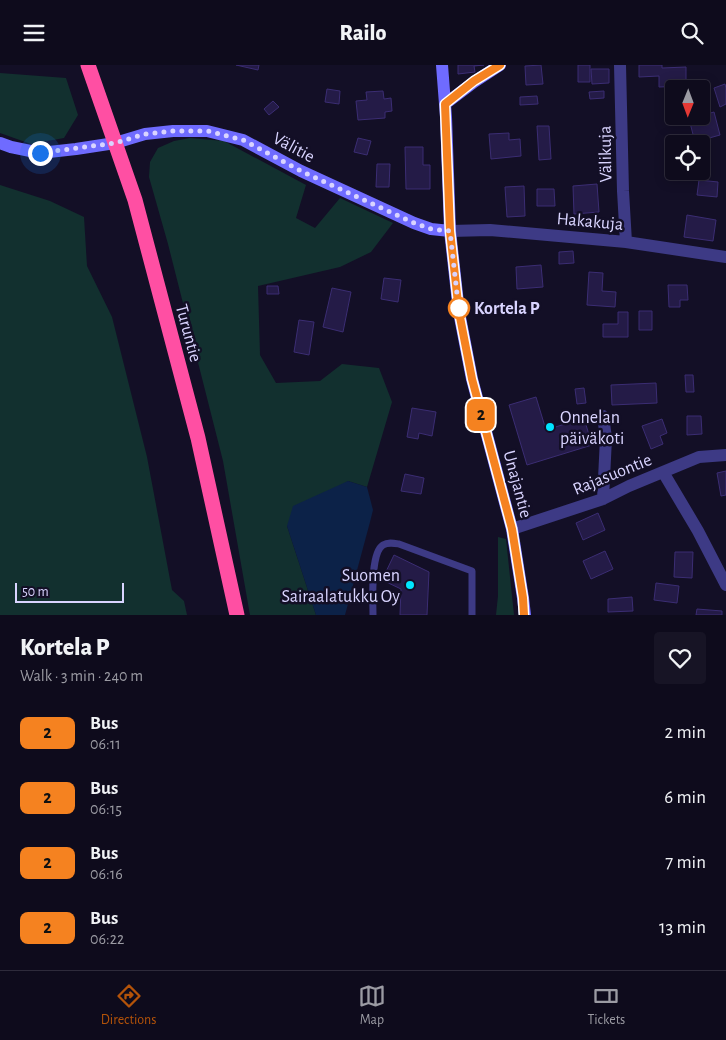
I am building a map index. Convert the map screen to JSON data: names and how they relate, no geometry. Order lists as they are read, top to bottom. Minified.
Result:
{"streets":{"highway":["Turuntie"],"street":["Välitie","Välikuja","Hakakuja","Rajasuontie","Unajantie"]},"crossings":[["Välitie","Hakakuja"],["Välitie","Turuntie"],["Välitie","Unajantie"],["Välikuja","Hakakuja"],["Hakakuja","Unajantie"],["Rajasuontie","Unajantie"]],"places":["Kortela P","Onnelan päiväkoti","Suomen Sairaalatukku Oy"],"lines":["bus line 2"],"scale_bar":"50 m","north":"bottom","page":{"header":"Railo","on_map":"2","scale":"50 m","heading":["Kortela P","Walk · 3 min · 240 m"],"list":[{"mark":"2","name":"Bus","note":"06:11","value":"2 min"},{"mark":"2","name":"Bus","note":"06:15","value":"6 min"},{"mark":"2","name":"Bus","note":"06:16","value":"7 min"},{"mark":"2","name":"Bus","note":"06:22","value":"13 min"}],"tabs":["Directions","Map","Tickets"]}}
